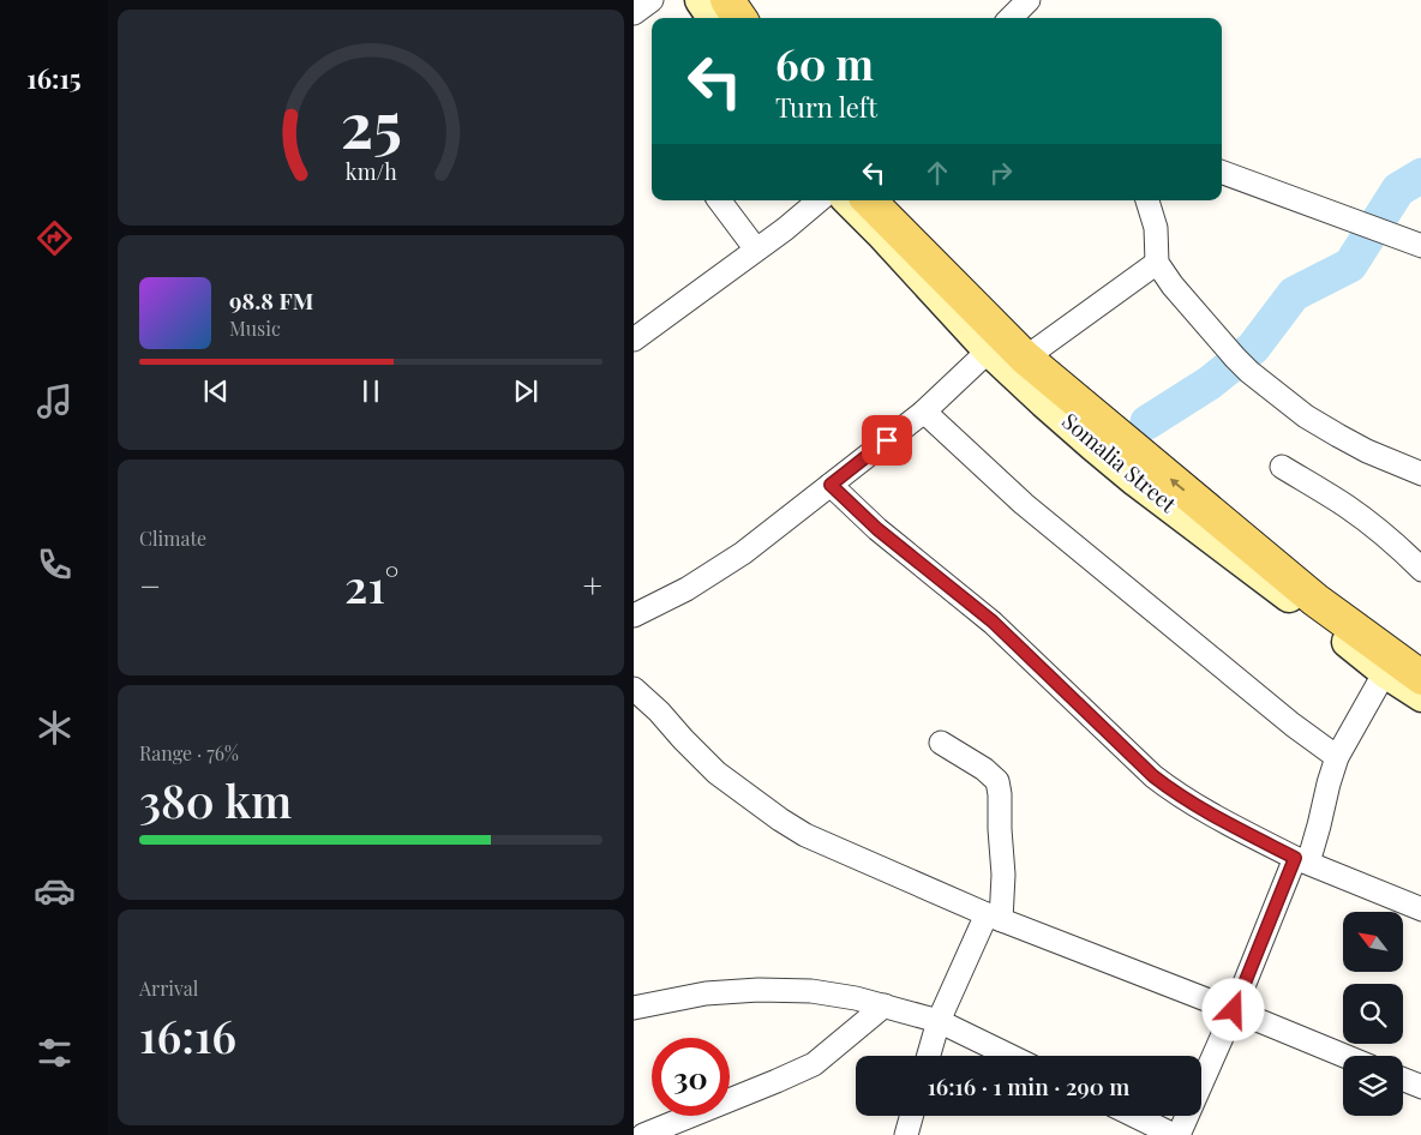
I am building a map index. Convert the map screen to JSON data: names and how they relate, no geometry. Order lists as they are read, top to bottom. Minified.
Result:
{"streets":{"main road":["Somalia Street"]},"north":"top left","page":{"tabs":"16:15","turn":["60 m","Turn left"],"song":["98.8 FM","Music"],"tile":["Climate",["Range · 76%","380 km"],["Arrival","16:16"]],"heat":["−","21°","+"],"limit":"30","trip":"16:16 · 1 min · 290 m","gauge":["25","km/h"]}}
